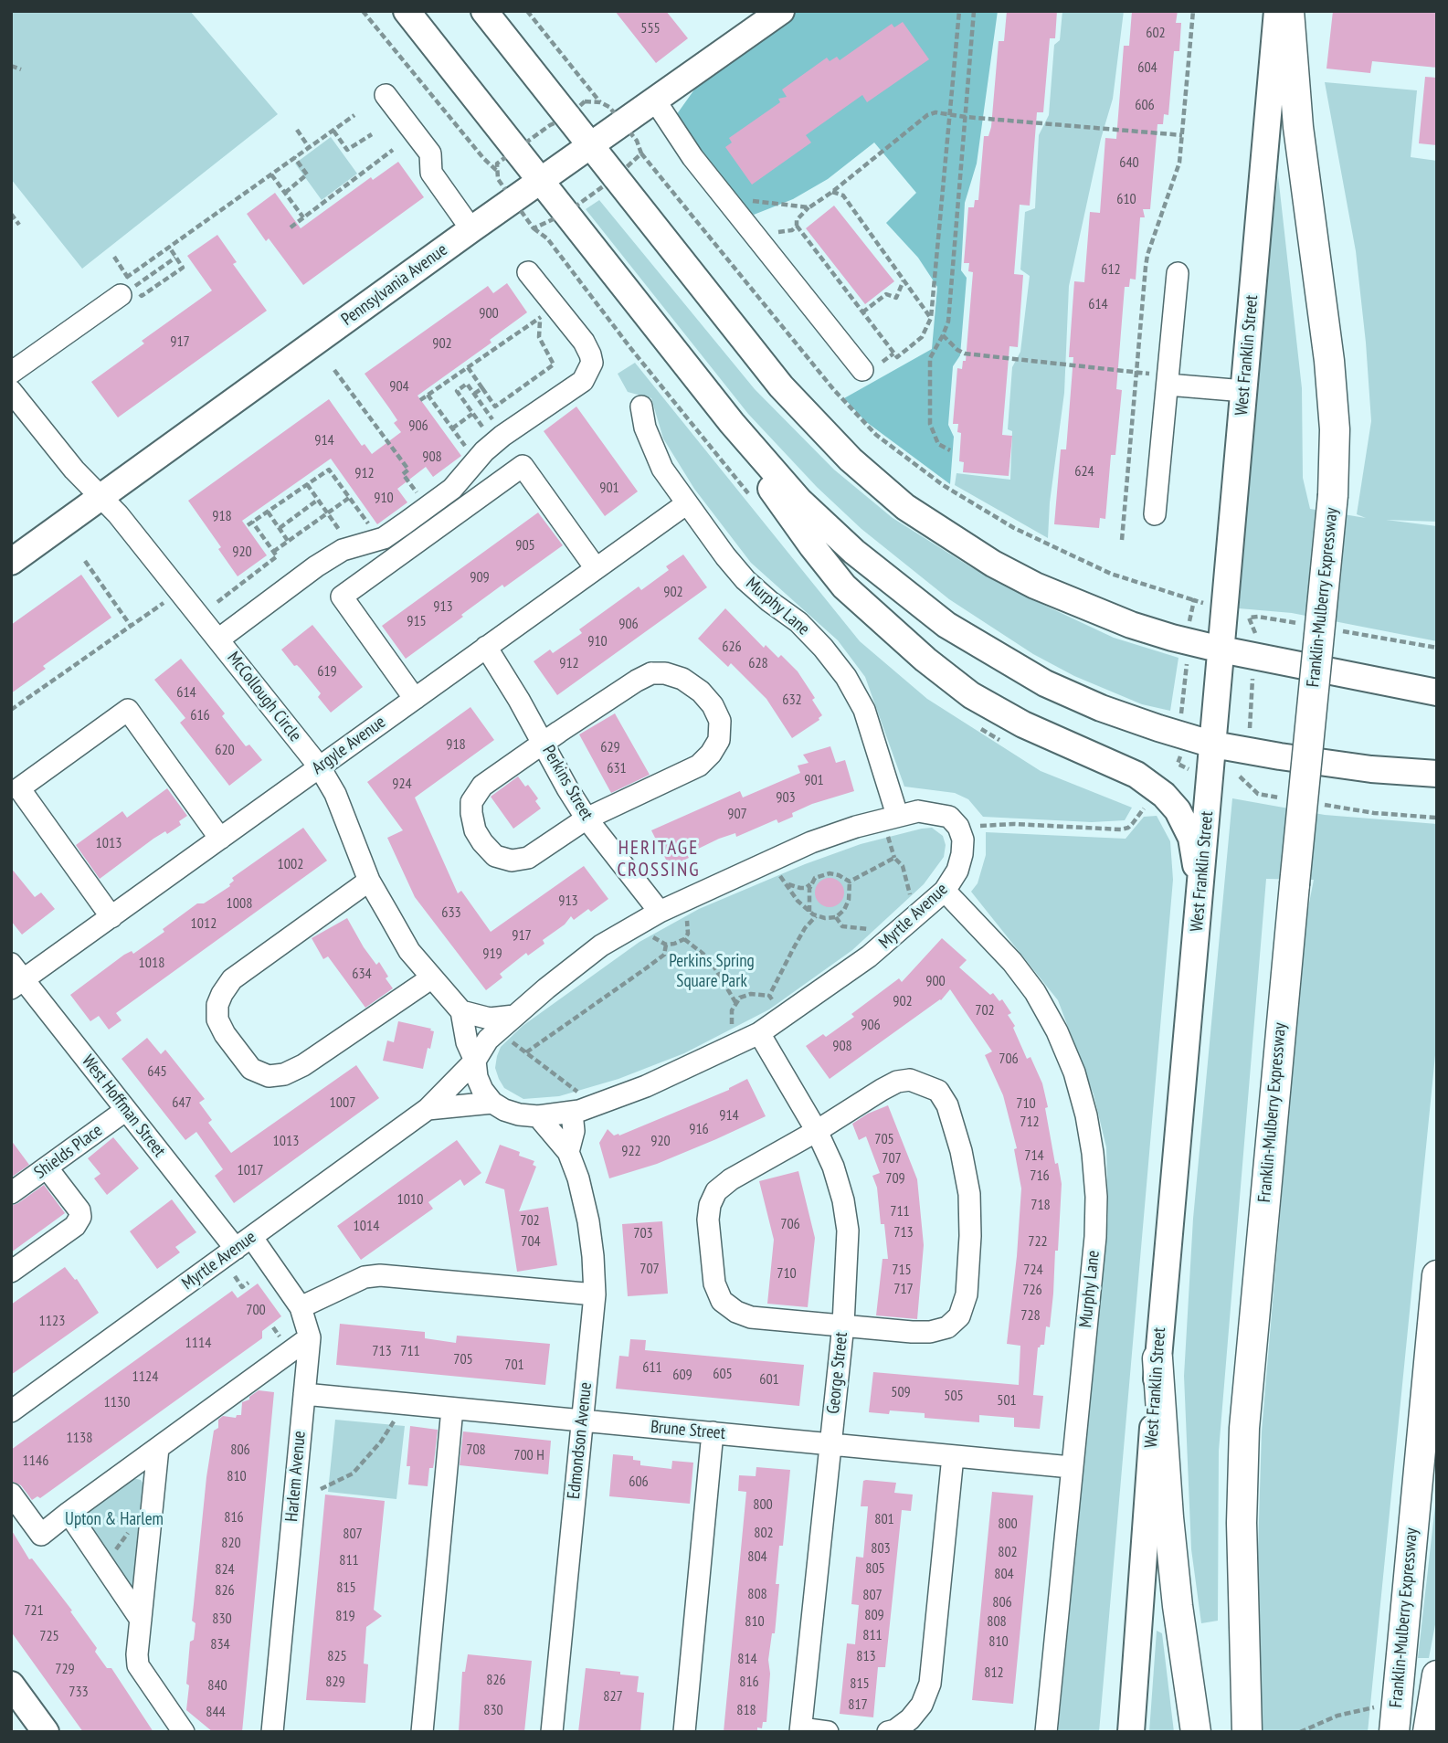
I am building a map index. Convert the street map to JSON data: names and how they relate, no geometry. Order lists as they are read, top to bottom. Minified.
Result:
{"streets":{"highway":["Franklin-Mulberry Expressway"],"main road":["Pennsylvania Avenue","West Franklin Street"],"street":["Murphy Lane","McCollough Circle","Argyle Avenue","Perkins Street","Myrtle Avenue","West Hoffman Street","Shields Place","George Street","Brune Street","Edmondson Avenue","Harlem Avenue"]},"crossings":[["Pennsylvania Avenue","McCollough Circle"],["Murphy Lane","Argyle Avenue"],["Murphy Lane","Myrtle Avenue"],["Murphy Lane","Brune Street"],["McCollough Circle","Argyle Avenue"],["Argyle Avenue","Perkins Street"],["Argyle Avenue","West Hoffman Street"],["Perkins Street","Myrtle Avenue"],["Myrtle Avenue","West Hoffman Street"],["Myrtle Avenue","George Street"],["Myrtle Avenue","Harlem Avenue"],["West Hoffman Street","Shields Place"],["West Hoffman Street","Harlem Avenue"],["George Street","Brune Street"],["Brune Street","Edmondson Avenue"],["Brune Street","Harlem Avenue"]],"districts":["HERITAGE CROSSING"],"parks":["Perkins Spring Square Park","Upton & Harlem"],"house_numbers":["555","602","604","606","640","610","612","614","900","917","902","904","906","914","908","624","912","901","910","918","905","920","909","902","913","915","906","910","626","912","628","619","614","632","616","918","629","620","631","901","924","903","907","1013","1002","913","1008","633","1012","917","919","1018","634","900","902","702","906","908","706","645","647","1007","710","914","712","916","705","1013","920","922","714","707","1017","716","709","1010","718","711","702","706","1014","713","703","704","722","707","715","724","710","717","726","700","728","1123","1114","713","711","705","701","611","605","609","1124","601","509","505","501","1130","1138","806","708","700 H","1146","810","606","800","816","801","800","802","807","820","803","802","804","811","805","824","804","815","826","808","807","806","721","809","819","830","810","808","811","725","810","834","825","813","814","729","812","826","829","816","815","840","733","827","817","830","818","844"]}
